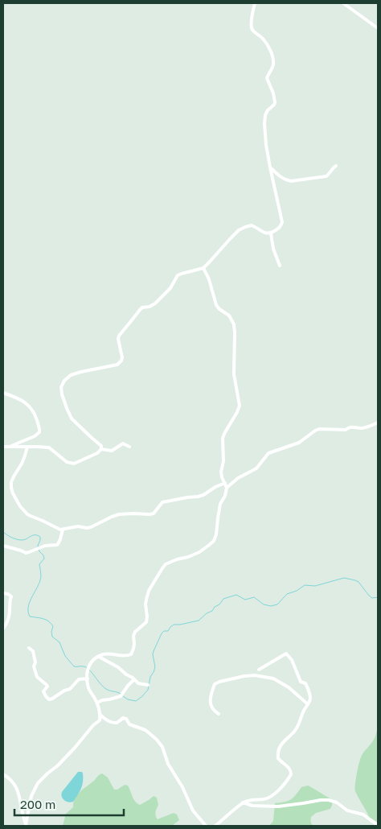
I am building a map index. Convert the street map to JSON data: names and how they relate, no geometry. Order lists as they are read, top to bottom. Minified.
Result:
{"scale_bar":"200 m"}
